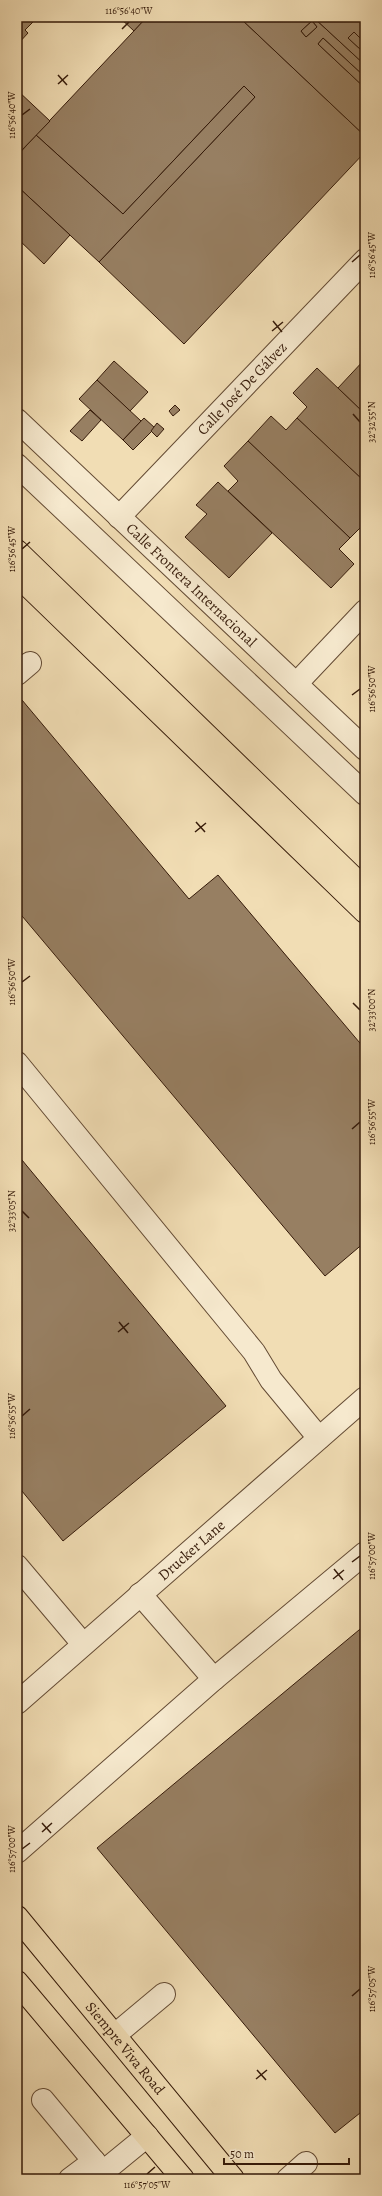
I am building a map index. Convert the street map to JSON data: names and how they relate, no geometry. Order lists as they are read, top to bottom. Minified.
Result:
{"streets":{"main road":["Siempre Viva Road"],"street":["Calle José De Gálvez","Calle Frontera Internacional","Drucker Lane"]},"crossings":[["Calle José De Gálvez","Calle Frontera Internacional"]],"scale_bar":"50 m","coordinates":["116°56'40\"W","116°56'45\"W","32°32'55\"N","116°56'50\"W","32°33'00\"N","116°56'55\"W","32°33'05\"N","116°57'00\"W","116°57'05\"W"]}
